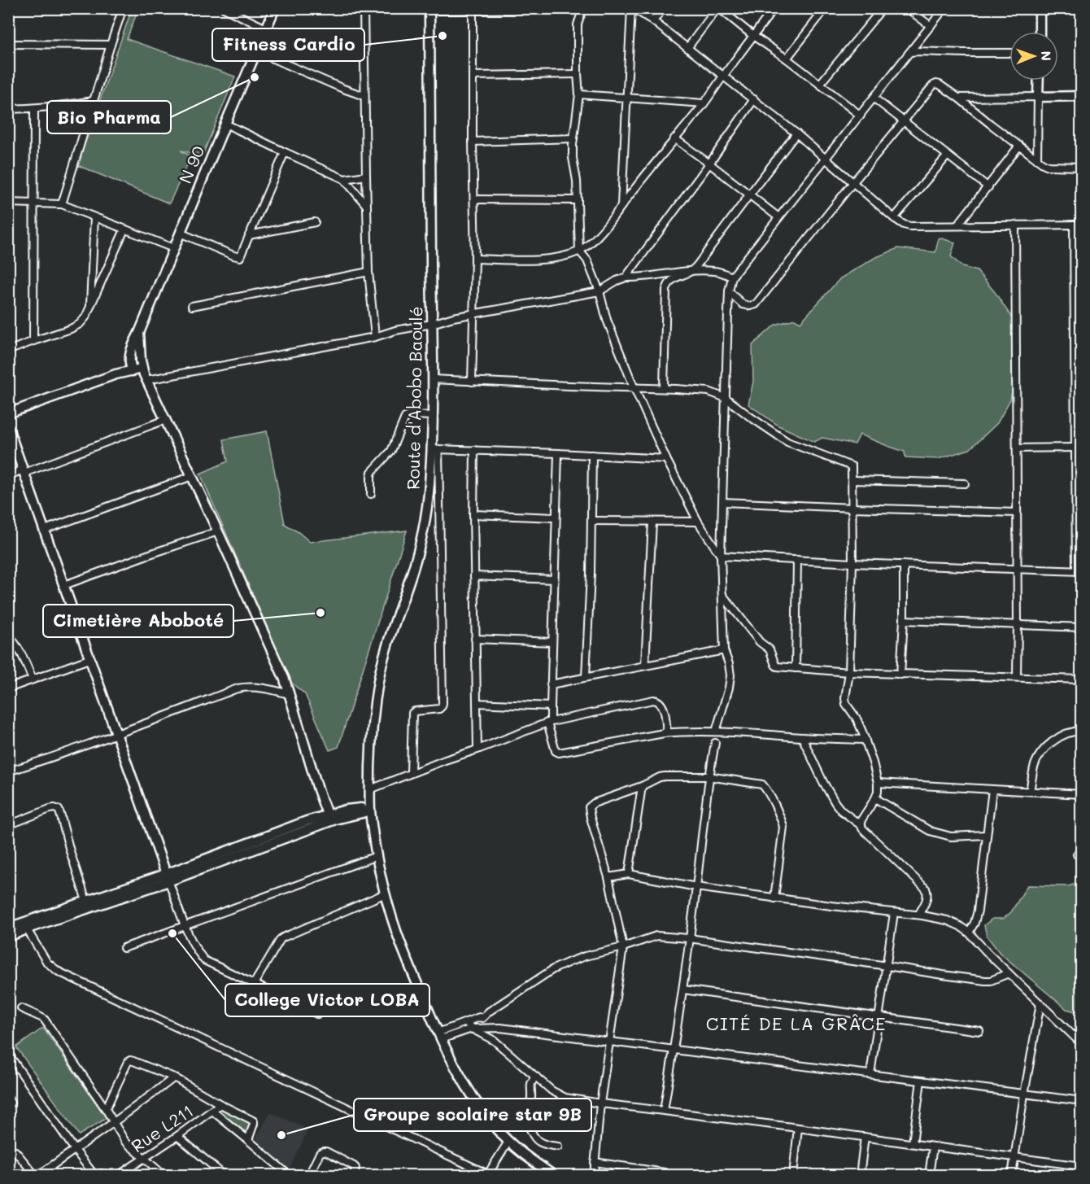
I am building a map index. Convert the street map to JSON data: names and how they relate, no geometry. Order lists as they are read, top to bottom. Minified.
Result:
{"streets":{"main road":["N 90","Route d'Abobo Baoulé"],"street":["Rue L211"]},"districts":["CITÉ DE LA GRÂCE"],"places":["Fitness Cardio","Bio Pharma","Cimetière Aboboté","College Victor LOBA","Groupe scolaire star 9B"],"north":"right"}
